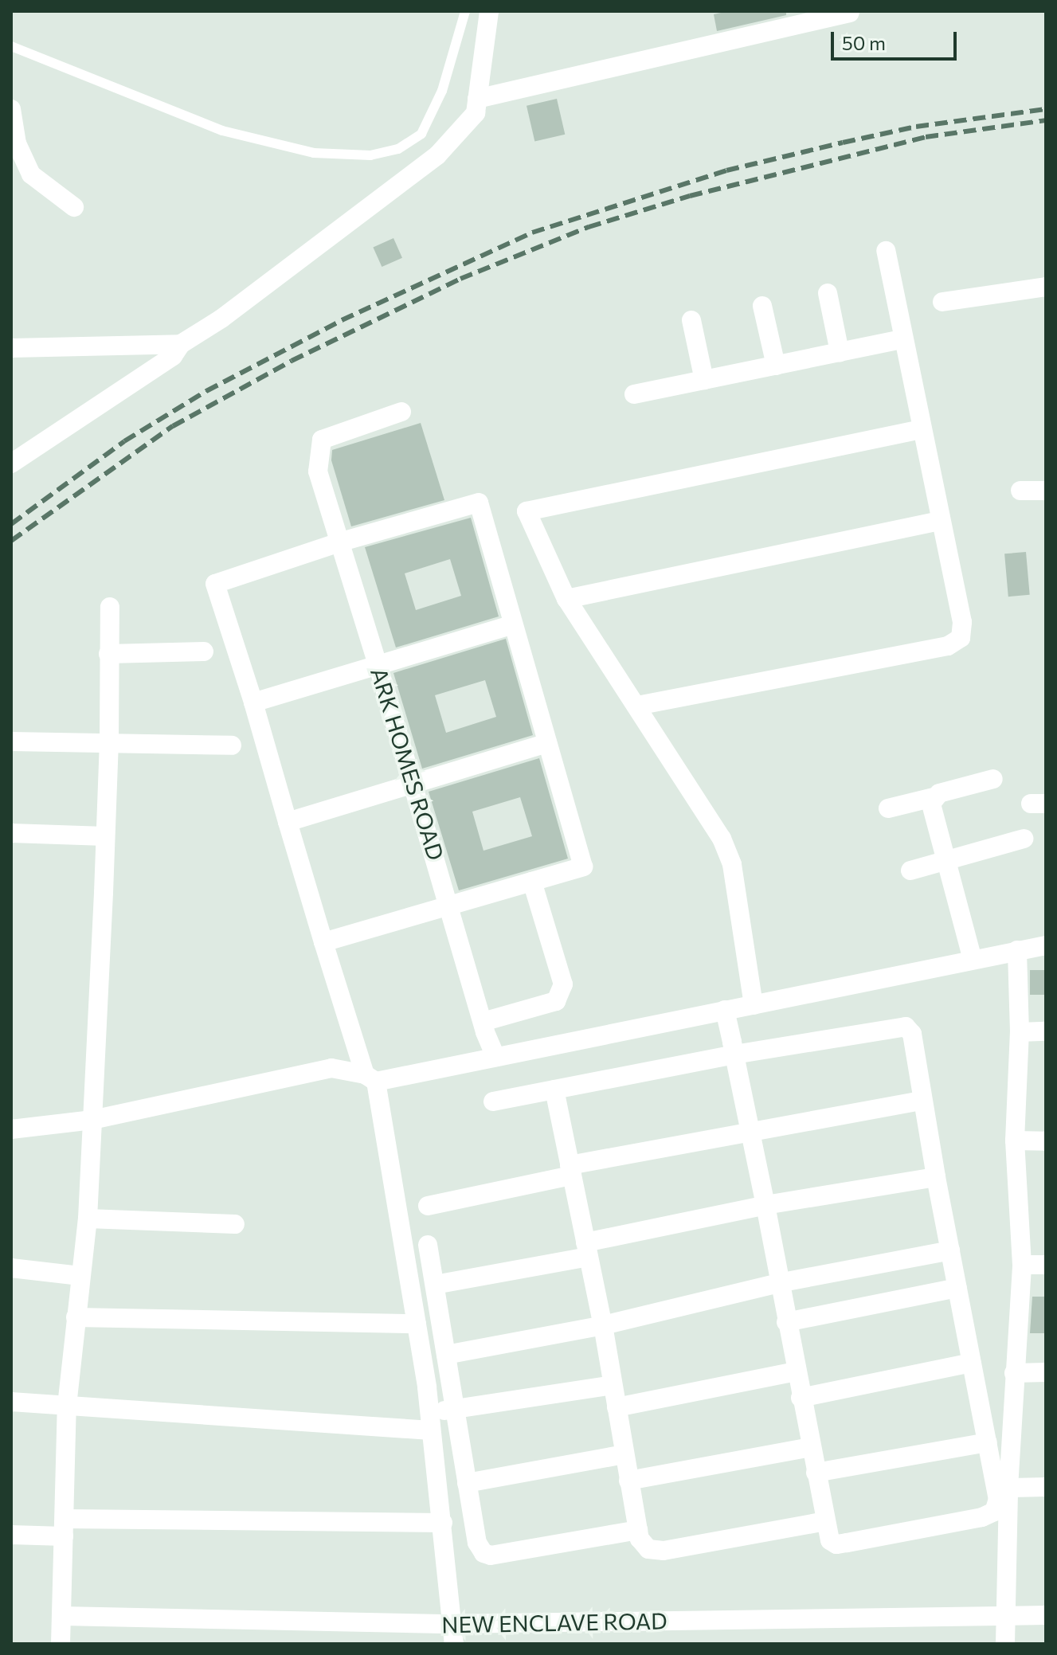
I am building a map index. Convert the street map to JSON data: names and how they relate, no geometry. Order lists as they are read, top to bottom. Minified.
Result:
{"streets":{"street":["ARK HOMES ROAD","NEW ENCLAVE ROAD"]},"scale_bar":"50 m"}
